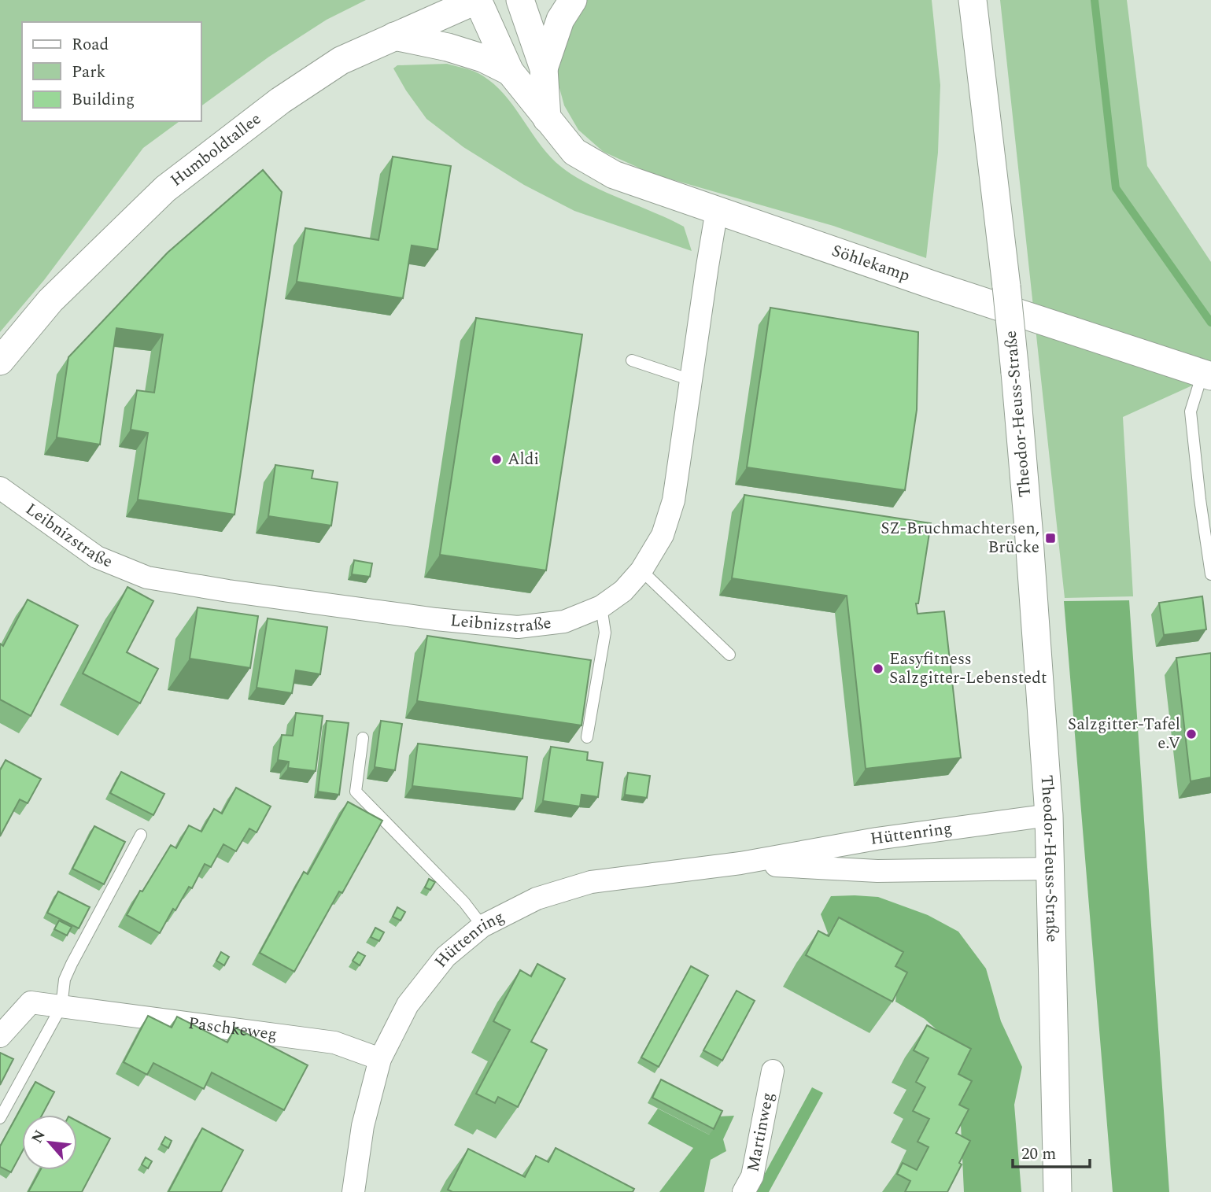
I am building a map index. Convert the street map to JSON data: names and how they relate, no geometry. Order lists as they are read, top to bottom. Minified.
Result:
{"streets":{"street":["Humboldtallee","Söhlekamp","Theodor-Heuss-Straße","Leibnizstraße","Hüttenring","Paschkeweg","Martinweg"]},"crossings":[["Humboldtallee","Söhlekamp"],["Söhlekamp","Leibnizstraße"],["Theodor-Heuss-Straße","Hüttenring"],["Hüttenring","Paschkeweg"]],"places":{"other":["Aldi","Easyfitness Salzgitter-Lebenstedt","Salzgitter-Tafel e.V"],"transit":["SZ-Bruchmachtersen, Brücke"]},"legend":["Road","Park","Building"],"scale_bar":"20 m","north":"top left"}
